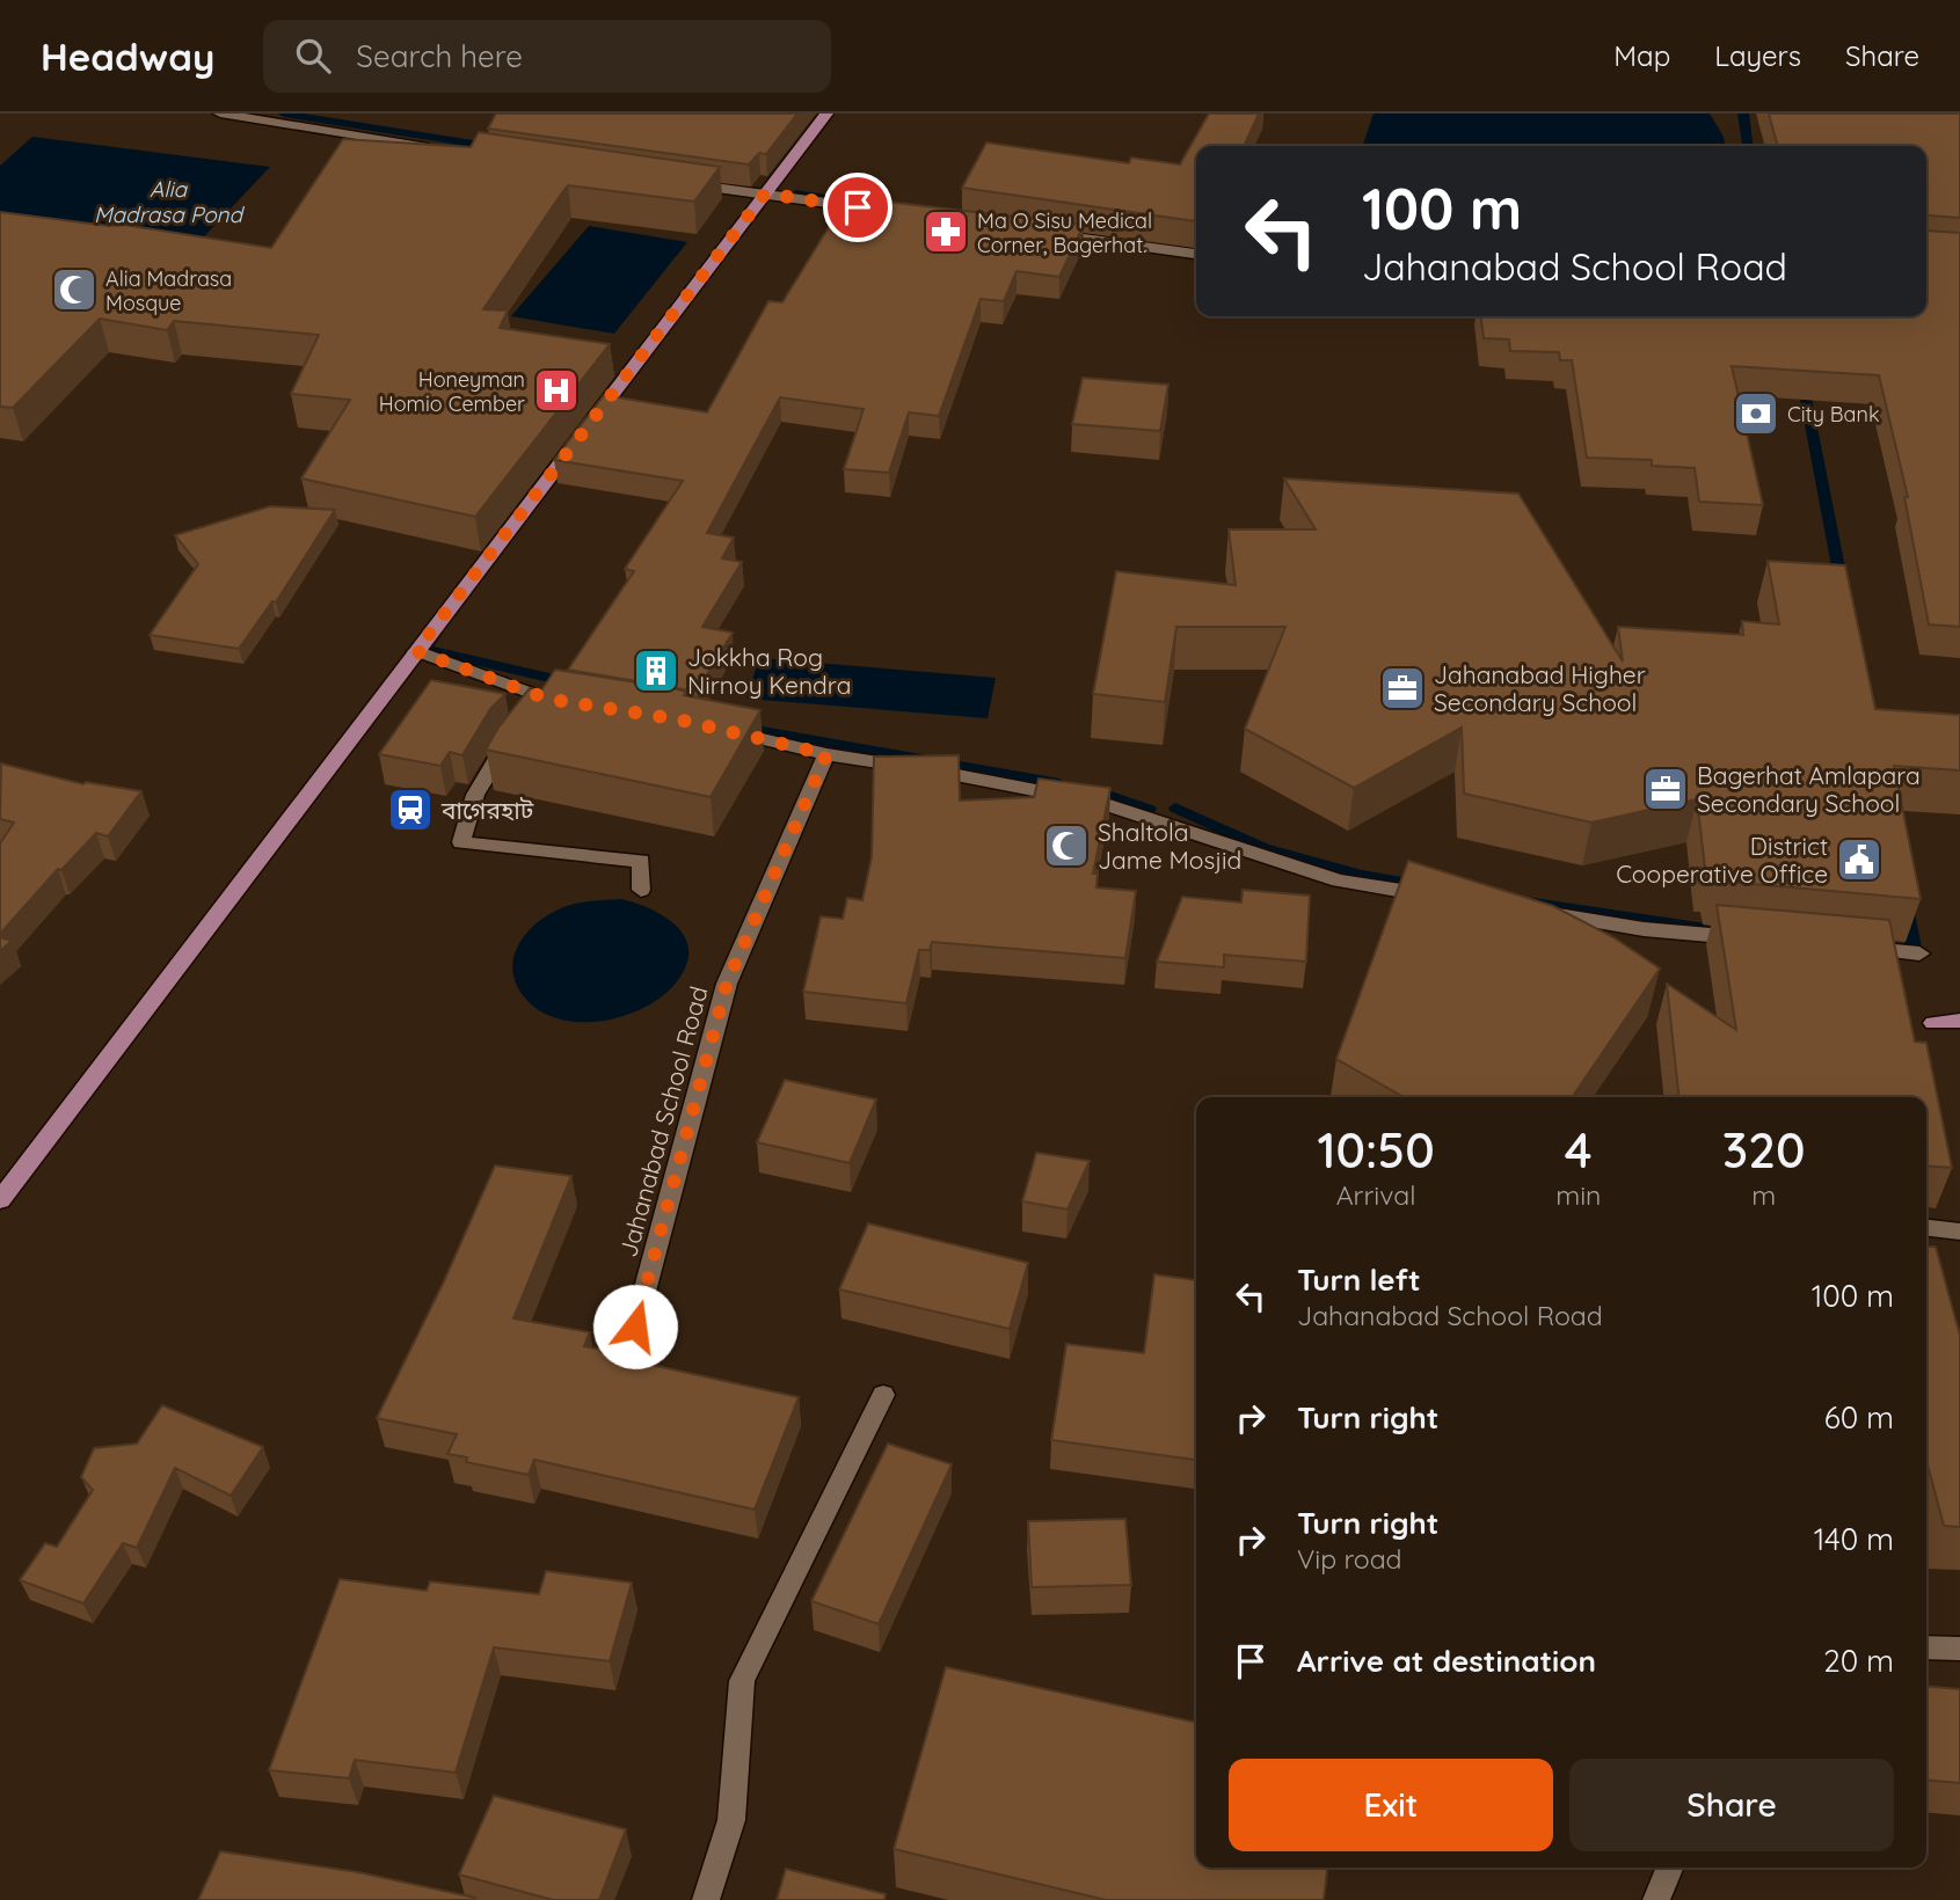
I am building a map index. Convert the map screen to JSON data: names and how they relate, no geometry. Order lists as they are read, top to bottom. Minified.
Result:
{"streets":{"street":["Jahanabad School Road"]},"water":["Alia Madrasa Pond"],"places":{"pharmacy":["Ma O Sisu Medical Corner, Bagerhat."],"mosque":["Alia Madrasa Mosque","Shaltola Jame Mosjid"],"hospital":["Honeyman Homio Cember"],"bank":["City Bank"],"building":["Jokkha Rog Nirnoy Kendra"],"office":["Jahanabad Higher Secondary School","Bagerhat Amlapara Secondary School"],"station":["বাগেরহাট"],"public building":["District Cooperative Office"]},"page":{"header":"Headway","search":"Search here","nav":["Map","Layers","Share"],"turn":["100 m","Jahanabad School Road"],"eta":["10:50","Arrival","4","min","320","m"],"list":[{"name":"Turn left","note":"Jahanabad School Road","value":"100 m"},{"name":"Turn right","value":"60 m"},{"name":"Turn right","note":"Vip road","value":"140 m"},{"name":"Arrive at destination","value":"20 m"}],"buttons":["Exit","Share"]}}
